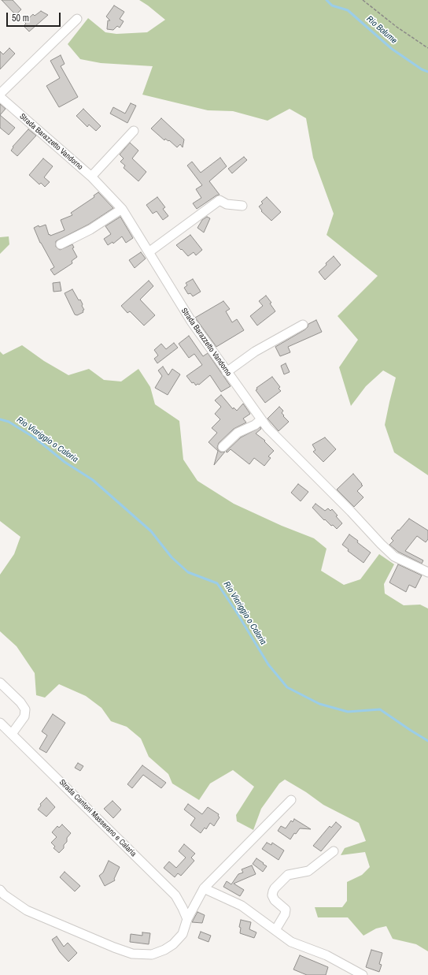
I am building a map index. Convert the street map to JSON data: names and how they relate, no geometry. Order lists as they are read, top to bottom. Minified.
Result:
{"streets":{"street":["Strada Barazzetto Vandorno","Strada Cantoni Masserano e Calaria"]},"water":["Rio Bolume","Rio Viariggio o Caloria"],"scale_bar":"50 m"}
